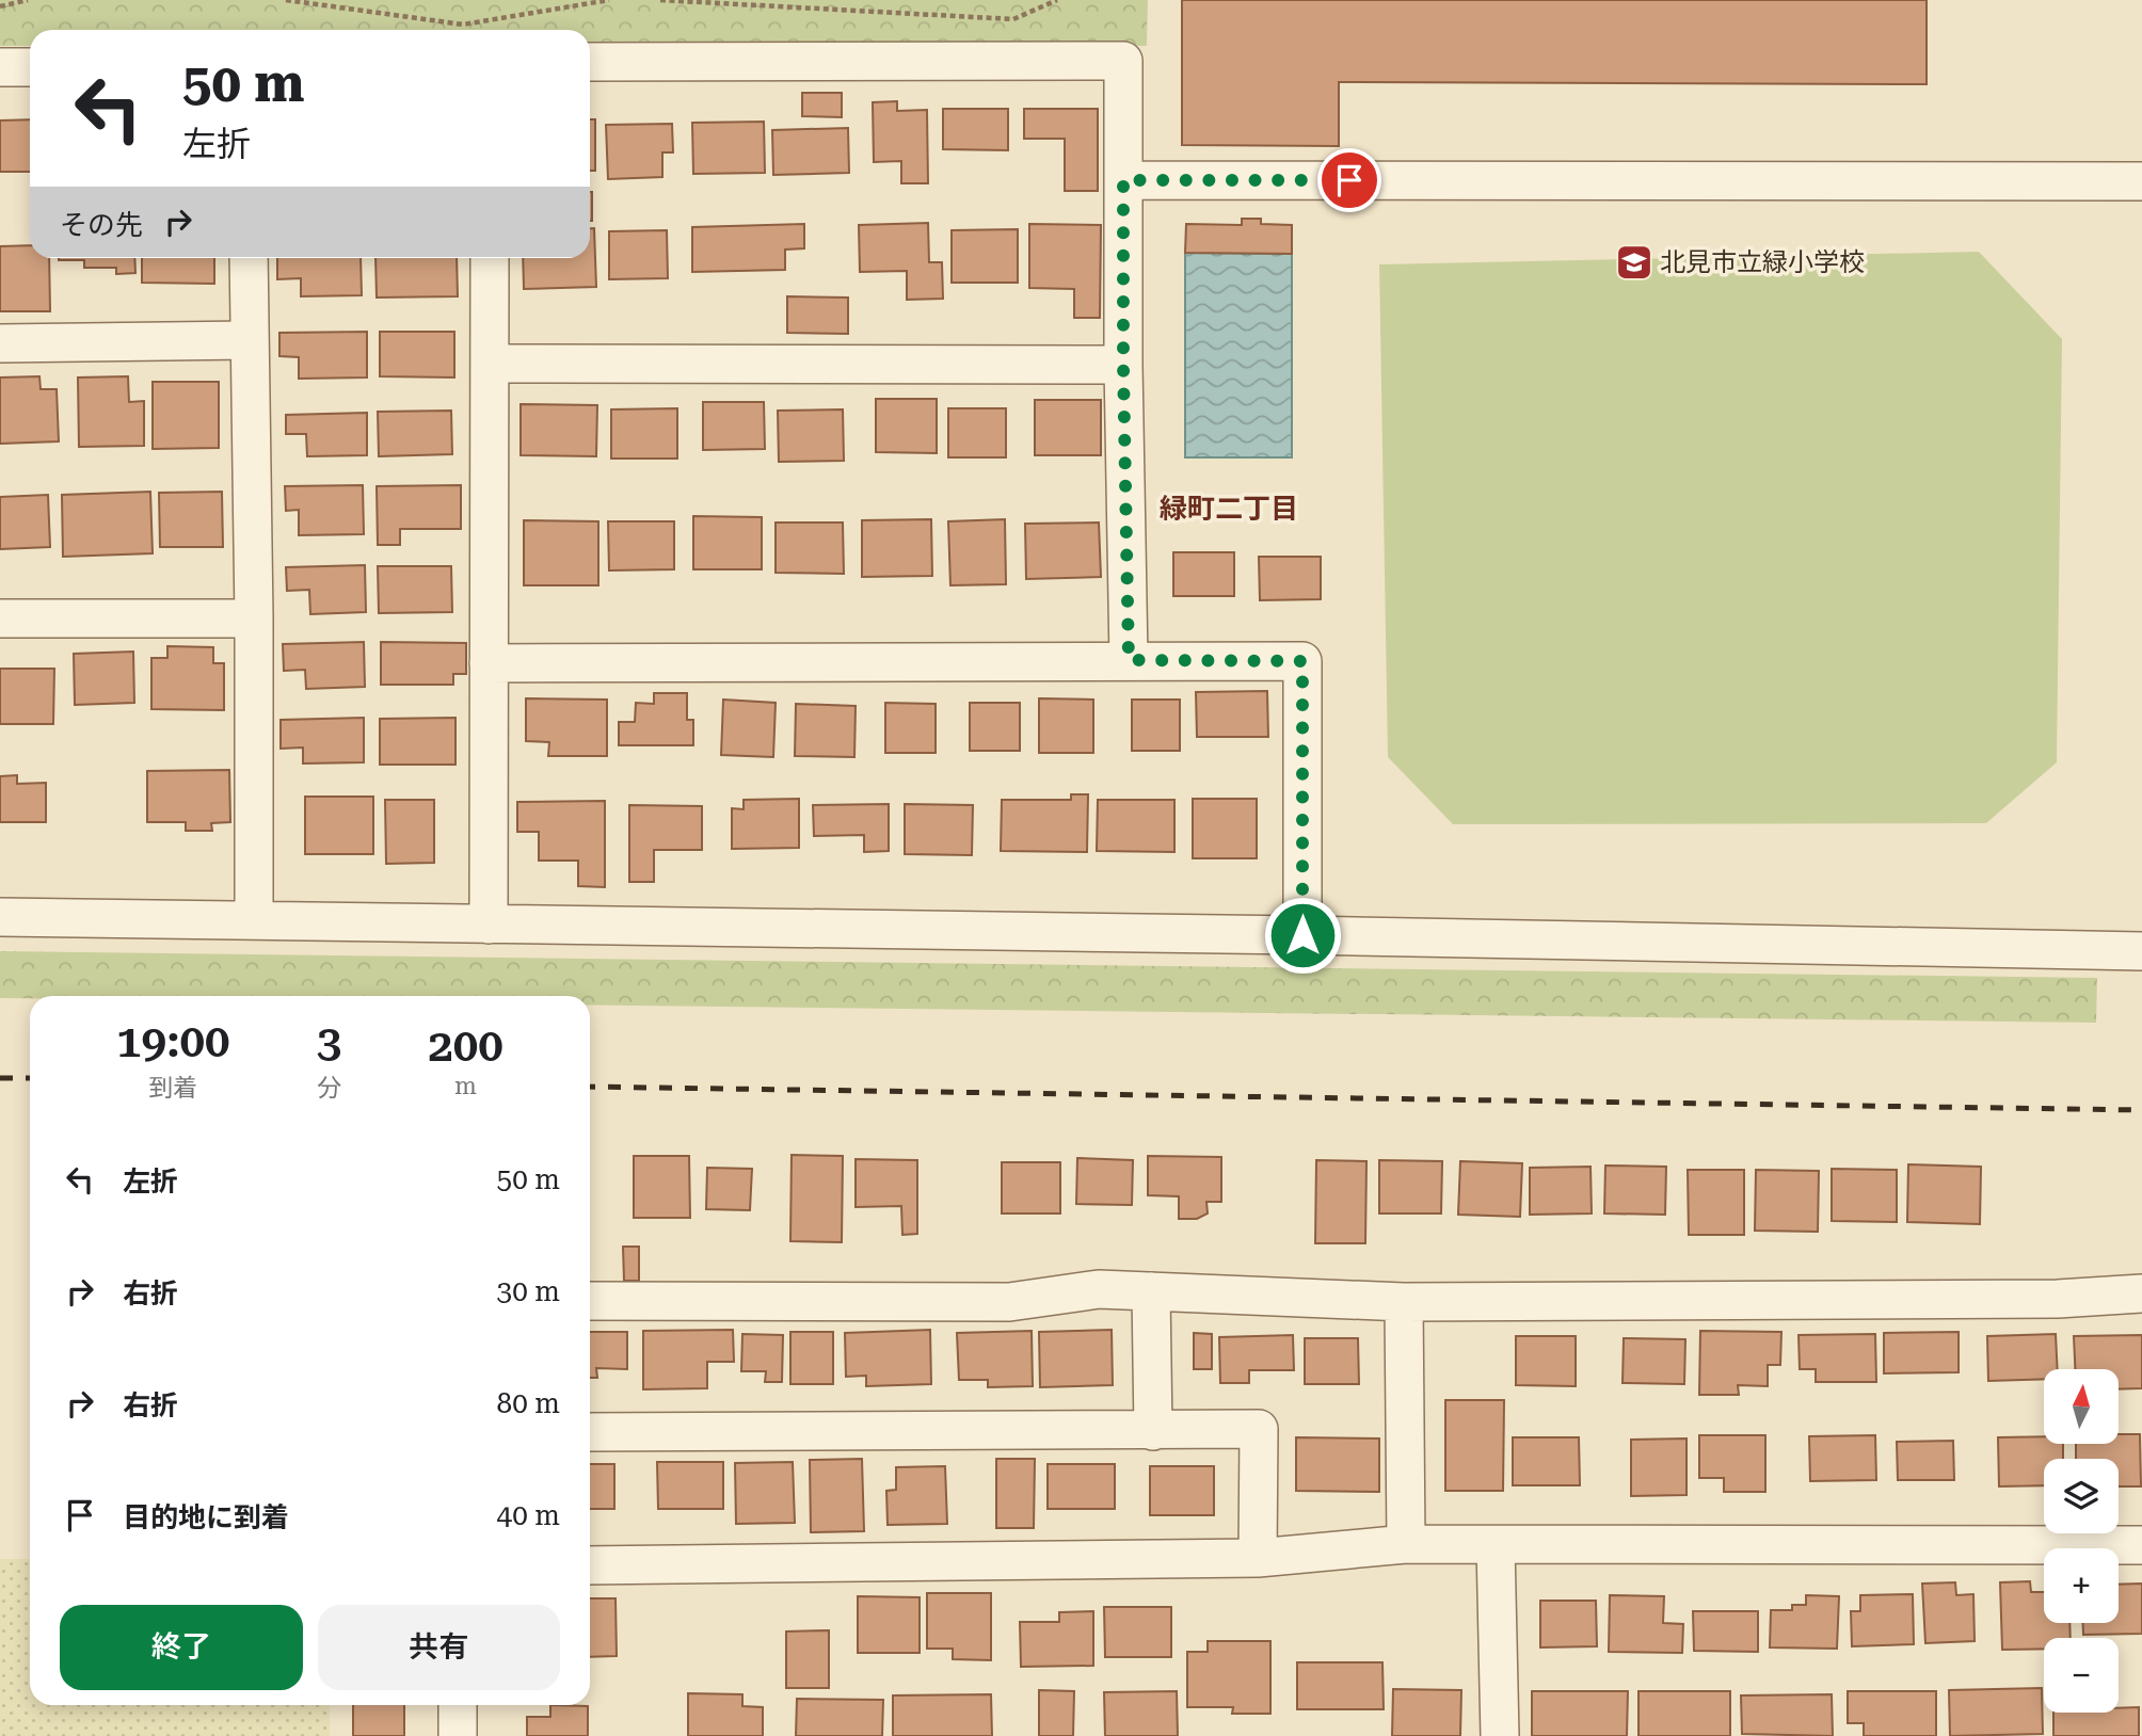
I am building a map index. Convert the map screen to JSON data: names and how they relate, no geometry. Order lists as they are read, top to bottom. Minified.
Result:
{"districts":["緑町二丁目"],"places":{"school or university":["北見市立緑小学校"]},"north":"top","page":{"turn":["50 m","左折"],"then":"その先","eta":["19:00","到着","3","分","200","m"],"list":[{"name":"左折","value":"50 m"},{"name":"右折","value":"30 m"},{"name":"右折","value":"80 m"},{"name":"目的地に到着","value":"40 m"}],"map_buttons":["+","−"],"buttons":["終了","共有"]}}
